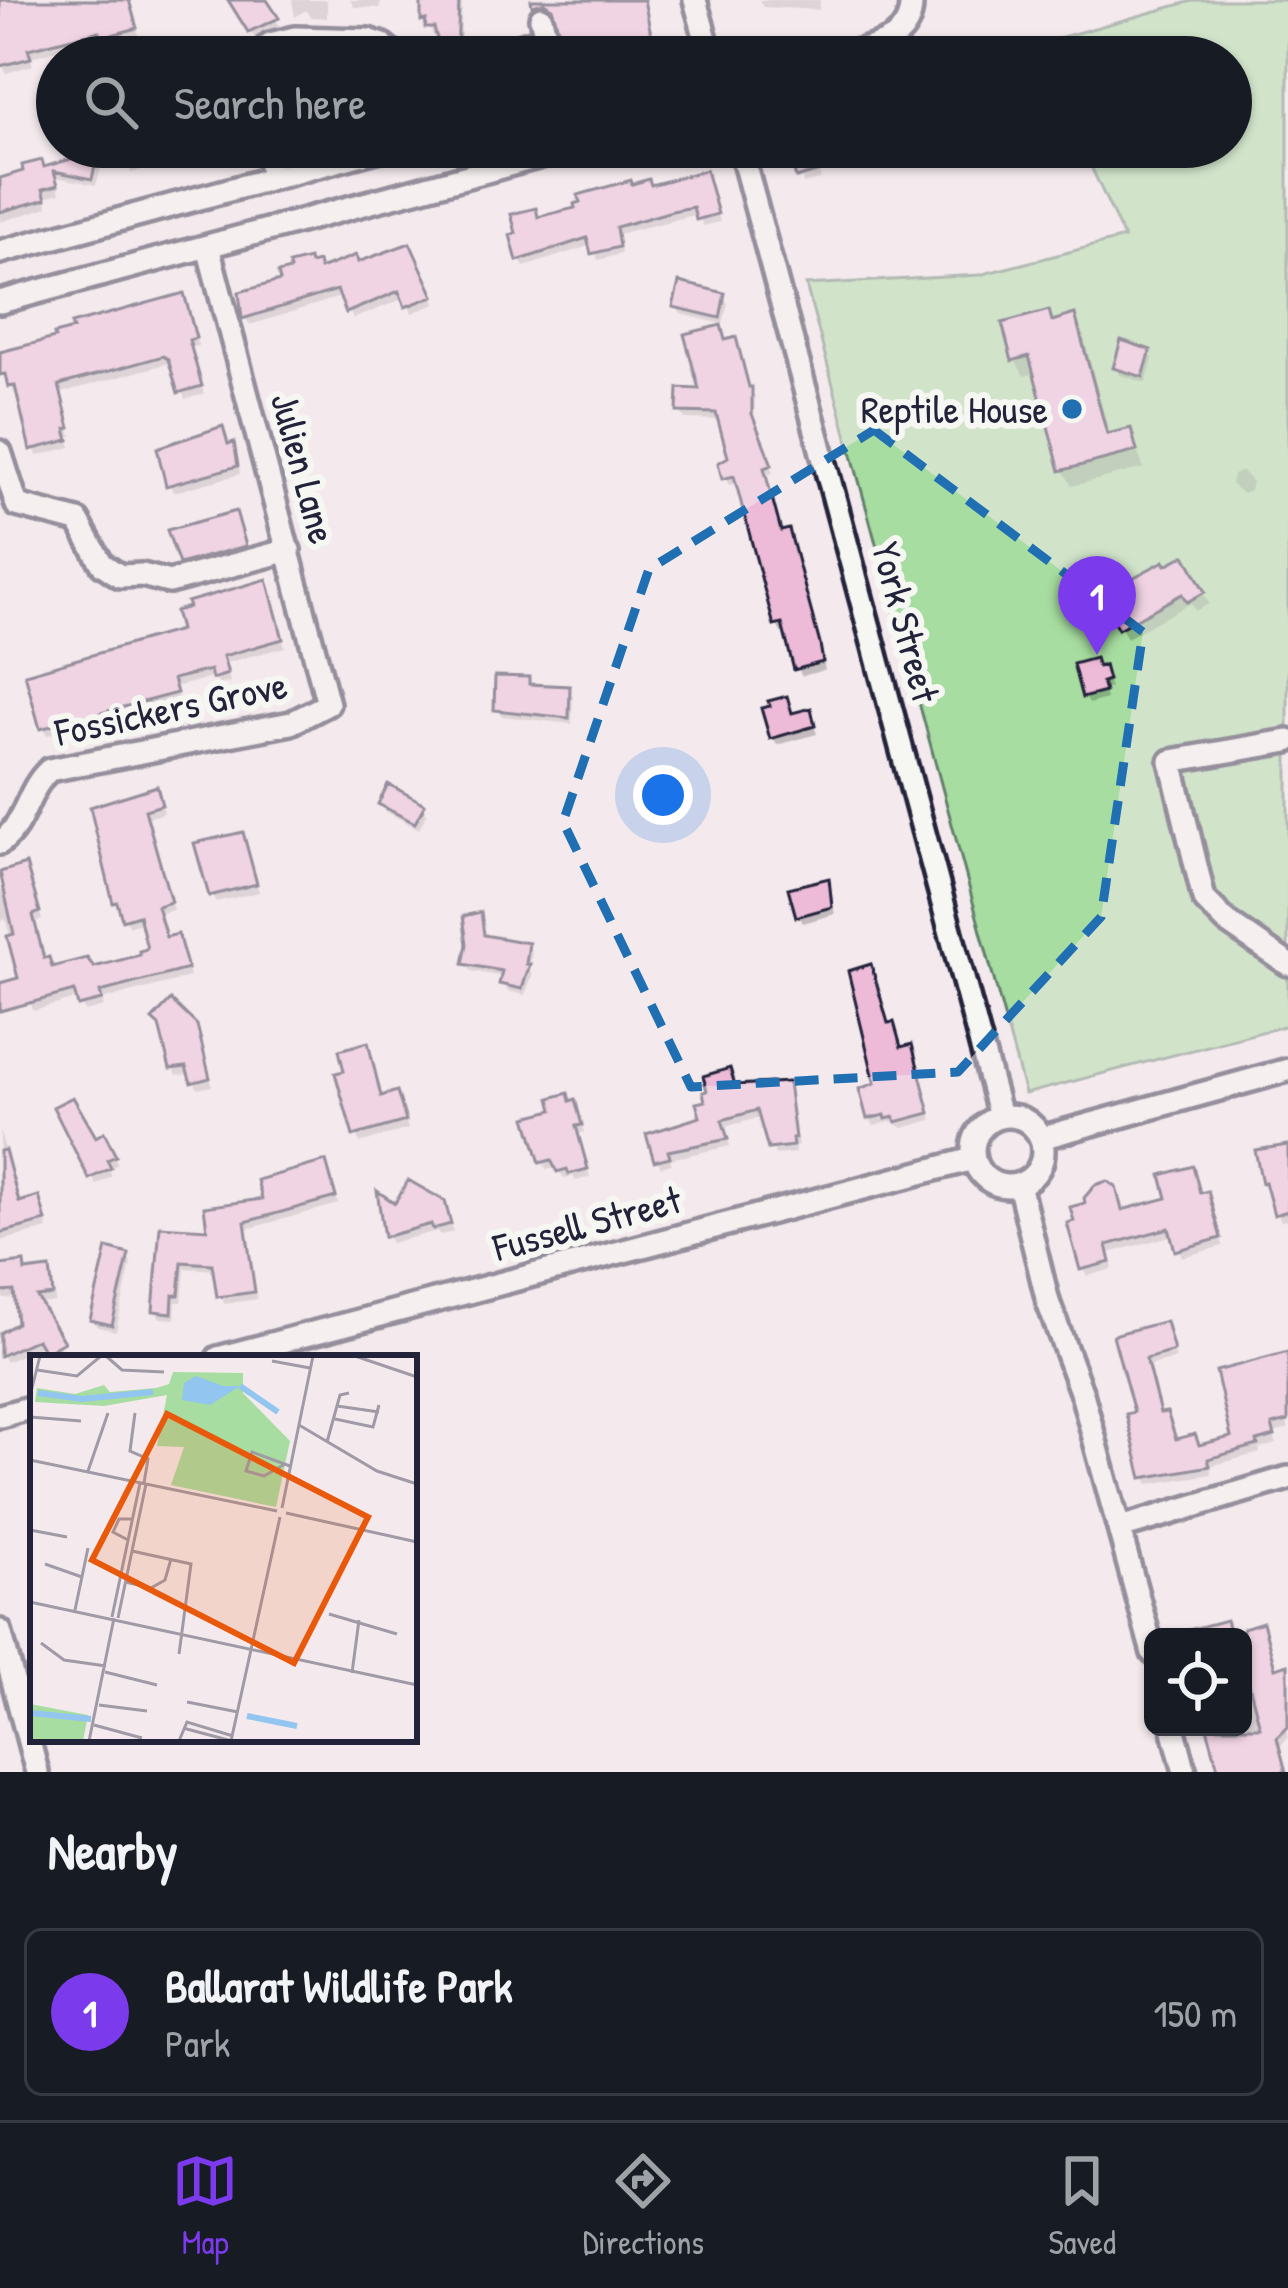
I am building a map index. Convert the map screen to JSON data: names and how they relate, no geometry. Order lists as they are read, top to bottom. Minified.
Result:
{"streets":{"street":["Julien Lane","York Street","Fossickers Grove","Fussell Street"]},"crossings":[["Julien Lane","Fossickers Grove"],["York Street","Fussell Street"]],"places":["Reptile House"],"page":{"search":"Search here","pins":"1","heading":"Nearby","list":[{"mark":"1","name":"Ballarat Wildlife Park","note":"Park","value":"150 m"}],"nav":["Map","Directions","Saved"]}}
